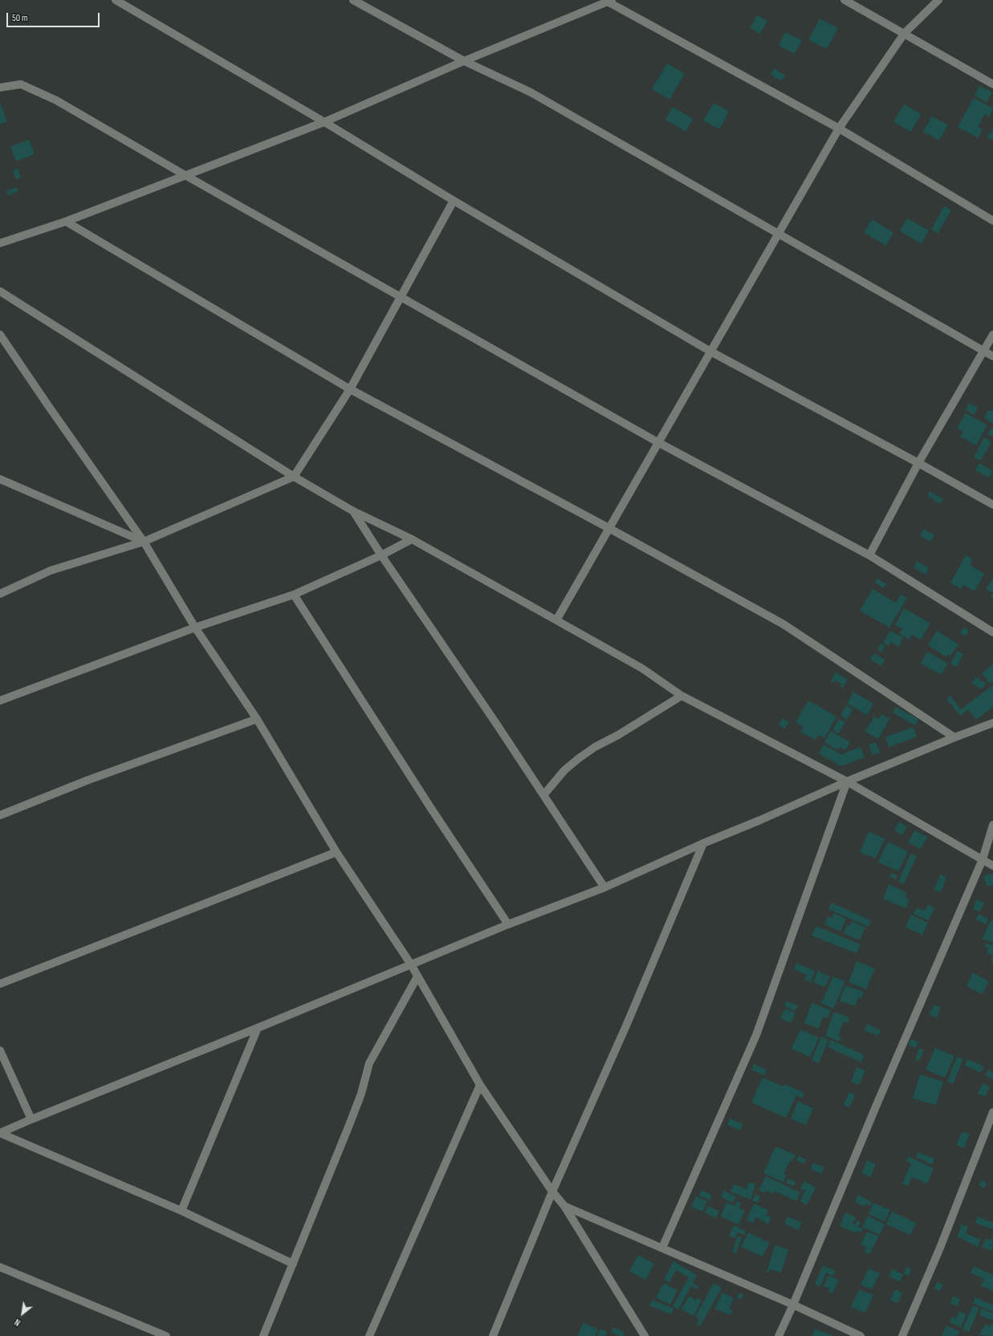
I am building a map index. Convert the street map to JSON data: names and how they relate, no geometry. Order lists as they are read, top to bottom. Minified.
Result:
{"scale_bar":"50 m","north":"bottom left"}
